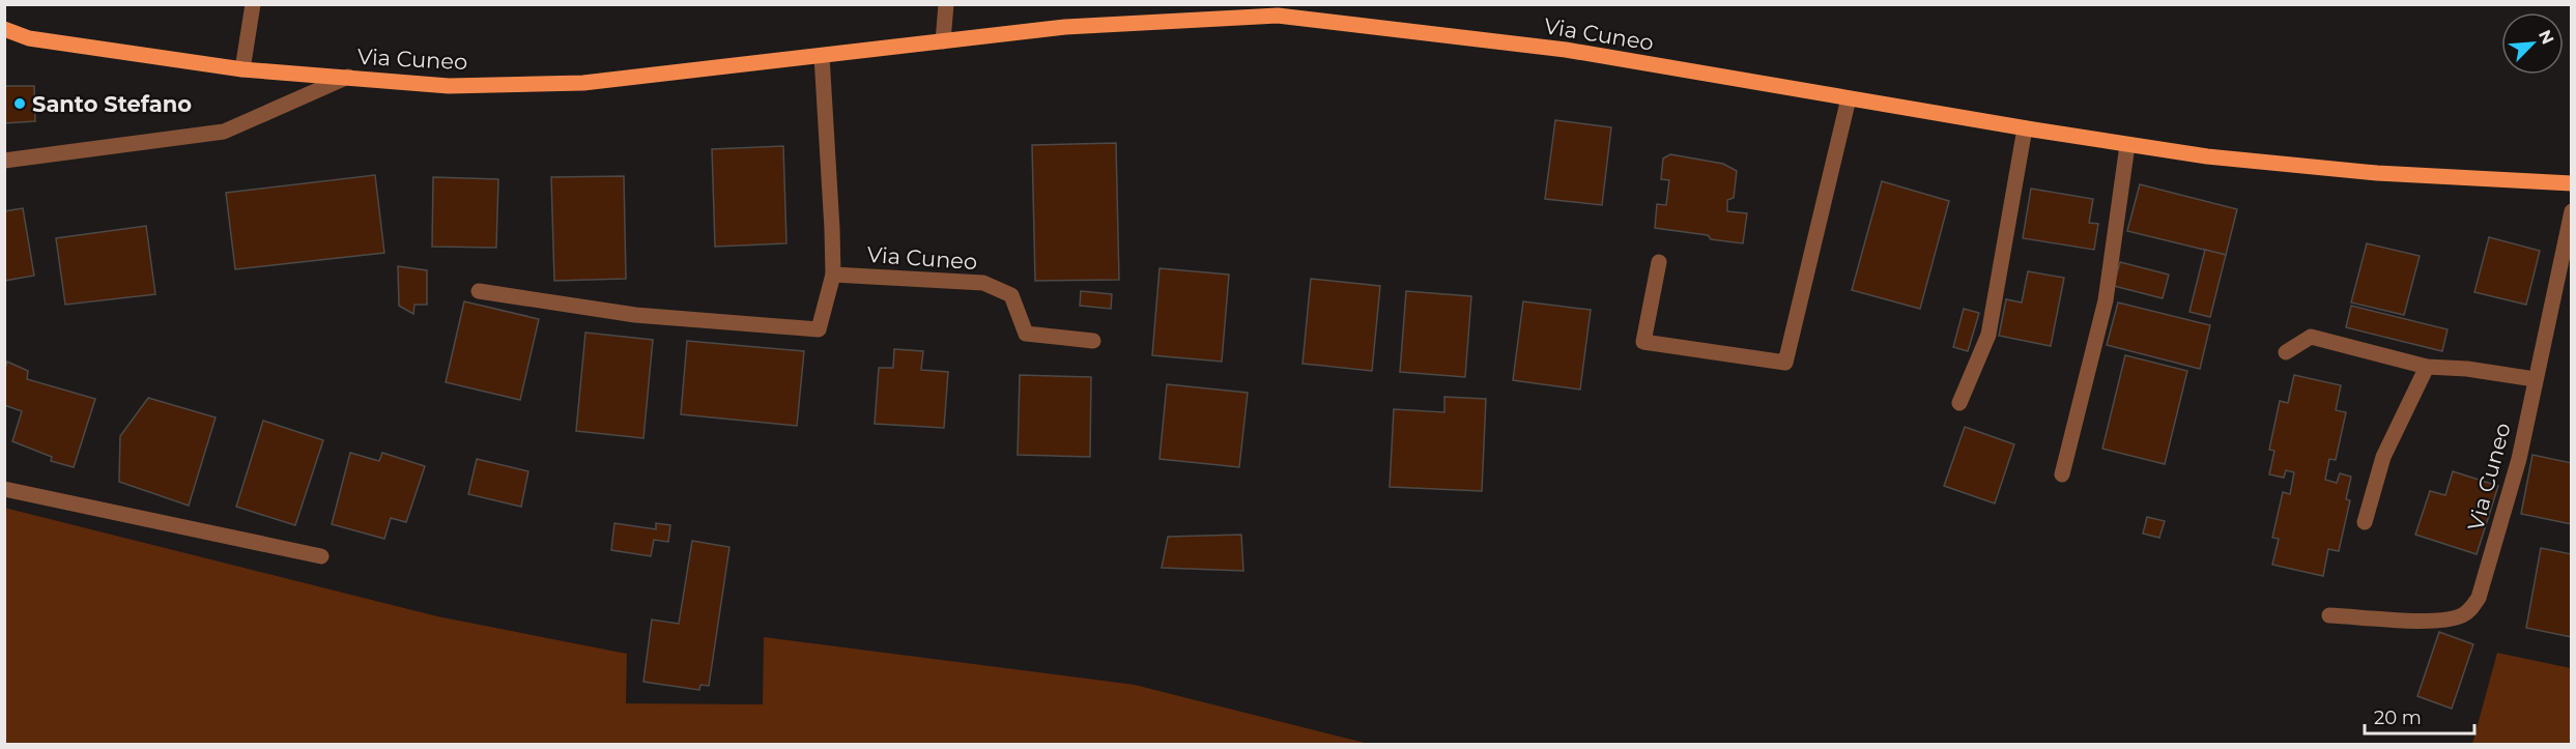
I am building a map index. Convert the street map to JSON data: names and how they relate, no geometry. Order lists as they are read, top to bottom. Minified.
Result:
{"streets":{"main road":["Via Cuneo"]},"places":["Santo Stefano"],"scale_bar":"20 m","north":"top right"}
